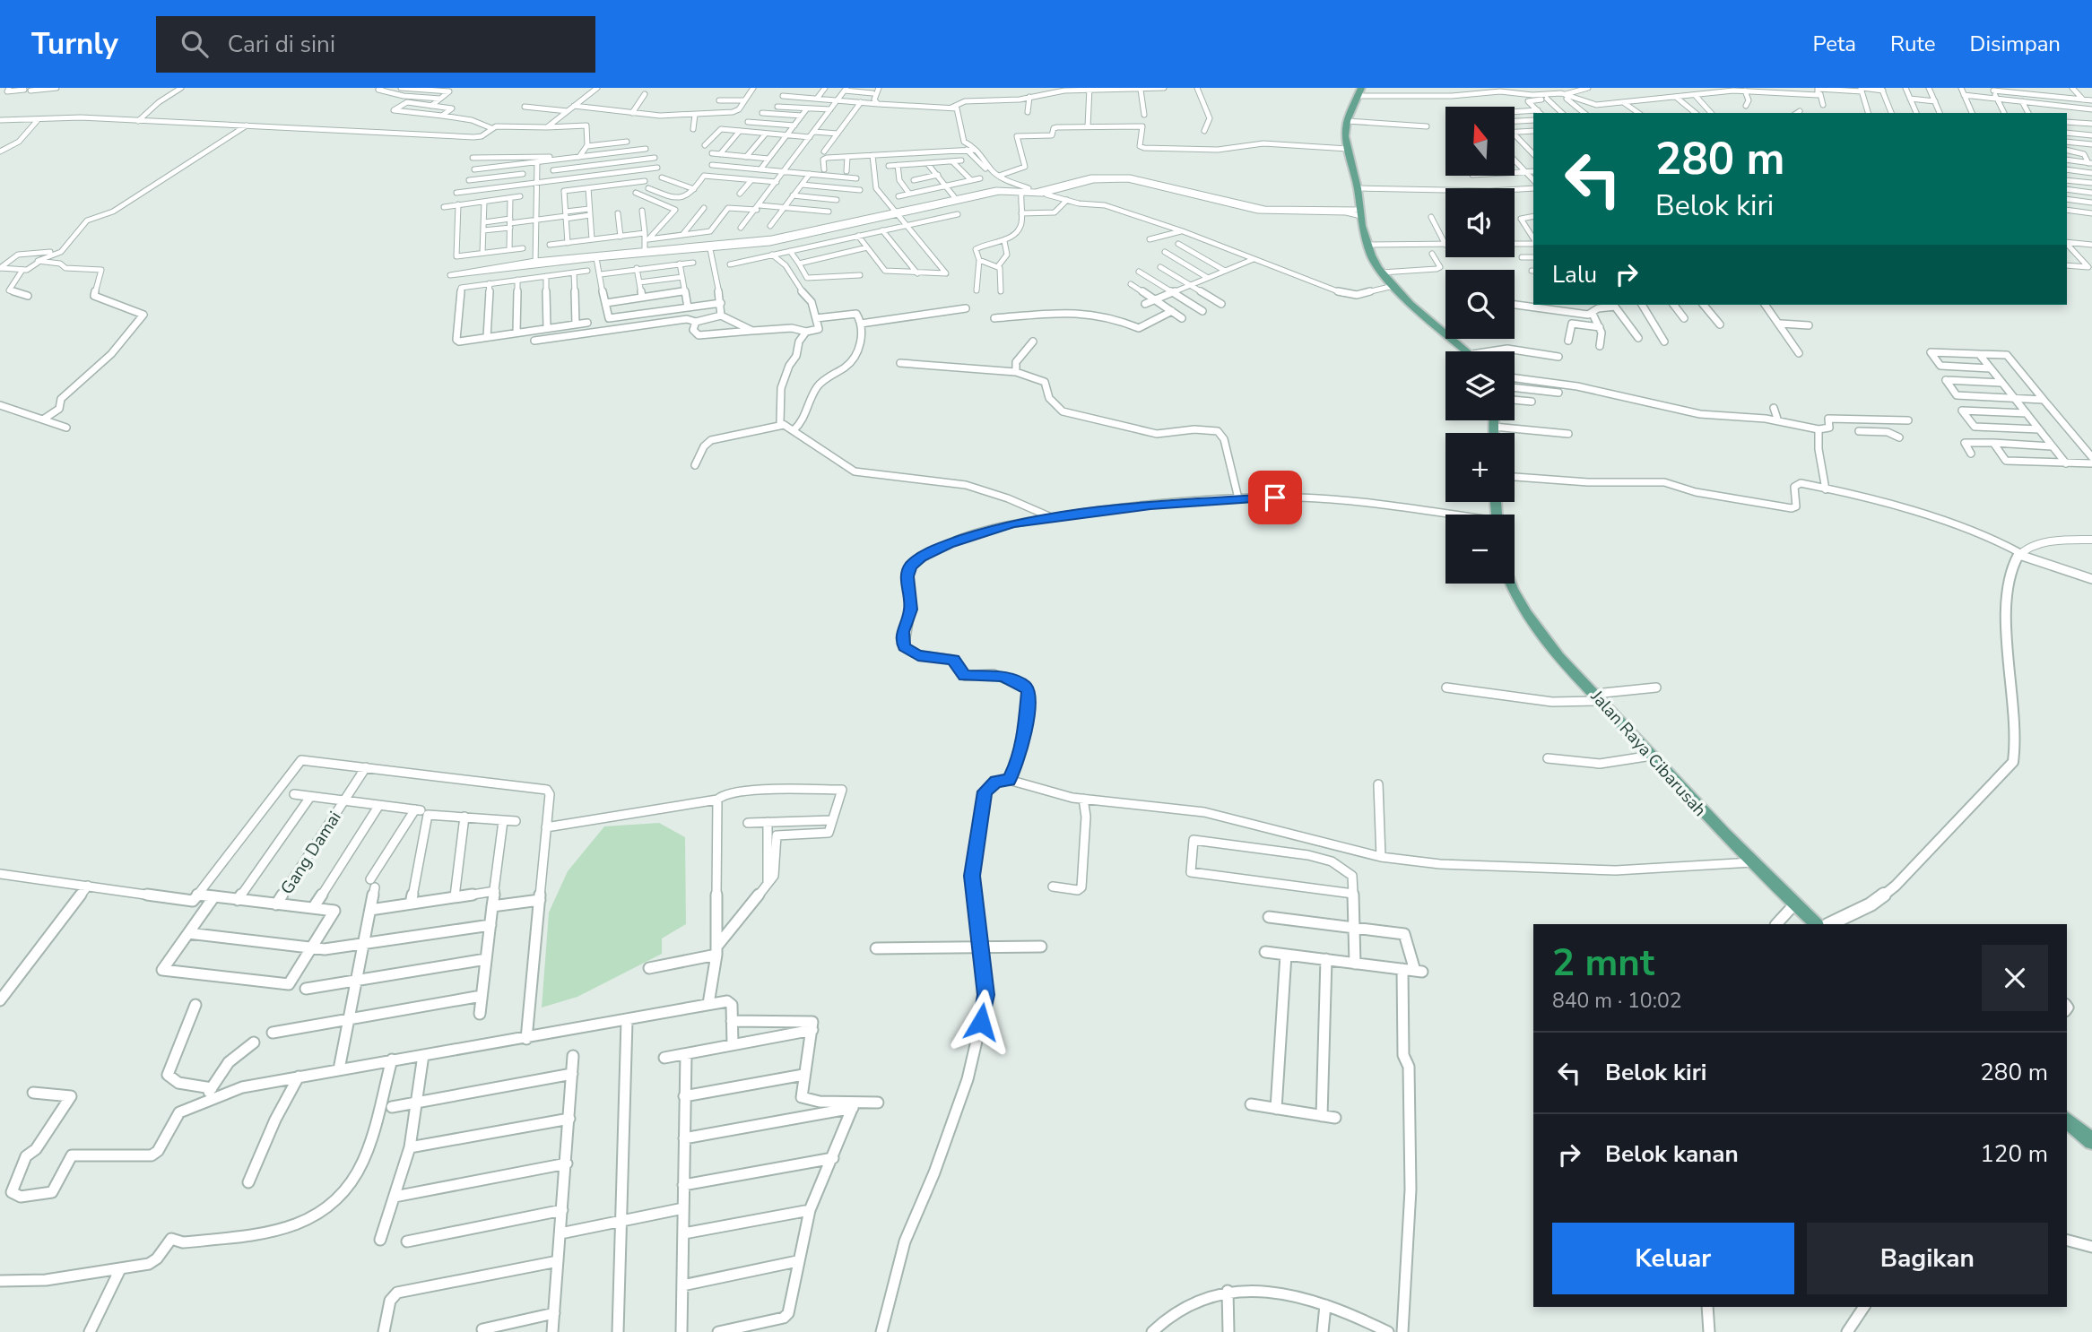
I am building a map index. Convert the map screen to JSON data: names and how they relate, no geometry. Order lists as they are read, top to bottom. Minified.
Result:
{"streets":{"main road":["Jalan Raya Cibarusah"],"street":["Gang Damai"]},"north":"top","page":{"header":"Turnly","search":"Cari di sini","nav":["Peta","Rute","Disimpan"],"map_buttons":["+","−"],"turn":["280 m","Belok kiri"],"then":"Lalu","heading":["2 mnt","840 m · 10:02"],"list":[{"name":"Belok kiri","value":"280 m"},{"name":"Belok kanan","value":"120 m"}],"buttons":["Keluar","Bagikan"]}}
